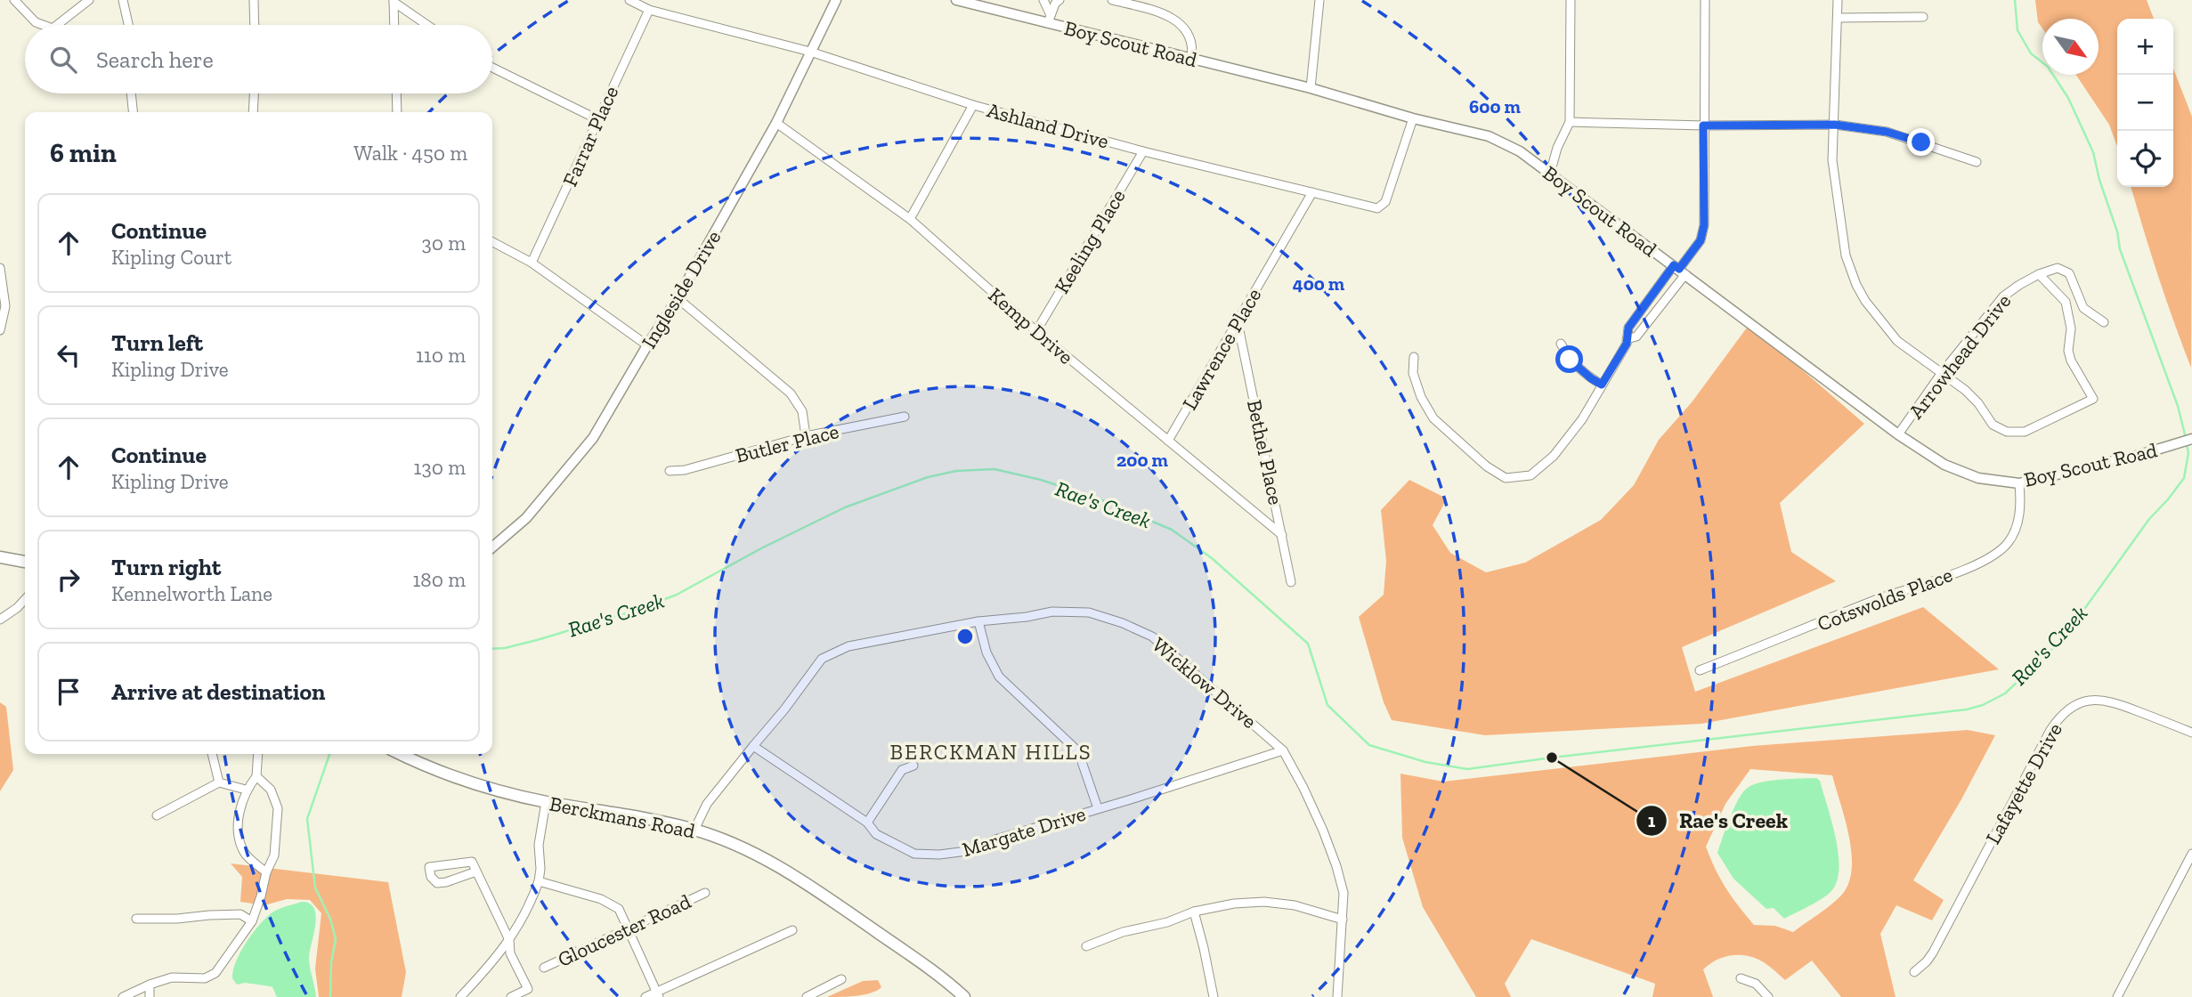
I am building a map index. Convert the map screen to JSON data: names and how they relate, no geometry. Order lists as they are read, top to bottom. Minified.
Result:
{"streets":{"main road":["Berckmans Road"],"street":["Boy Scout Road","Ashland Drive","Farrar Place","Keeling Place","Ingleside Drive","Kemp Drive","Lawrence Place","Arrowhead Drive","Butler Place","Bethel Place","Cotswolds Place","Wicklow Drive","Lafayette Drive","Margate Drive","Gloucester Road"]},"crossings":[["Boy Scout Road","Ashland Drive"],["Boy Scout Road","Arrowhead Drive"],["Boy Scout Road","Cotswolds Place"],["Ashland Drive","Farrar Place"],["Ashland Drive","Keeling Place"],["Ashland Drive","Ingleside Drive"],["Ashland Drive","Lawrence Place"],["Keeling Place","Kemp Drive"],["Ingleside Drive","Kemp Drive"],["Kemp Drive","Lawrence Place"],["Kemp Drive","Bethel Place"],["Lawrence Place","Bethel Place"],["Wicklow Drive","Berckmans Road"],["Wicklow Drive","Margate Drive"]],"districts":["BERCKMAN HILLS"],"water":["Rae's Creek"],"places":["Rae's Creek"],"north":"bottom right","page":{"map_buttons":["+","−"],"search":"Search here","heading":["6 min","Walk · 450 m"],"list":[["Continue","Kipling Court","30 m"],["Turn left","Kipling Drive","110 m"],["Continue","Kipling Drive","130 m"],["Turn right","Kennelworth Lane","180 m"],"Arrive at destination"]},"rings":["600 m","400 m","200 m"]}
